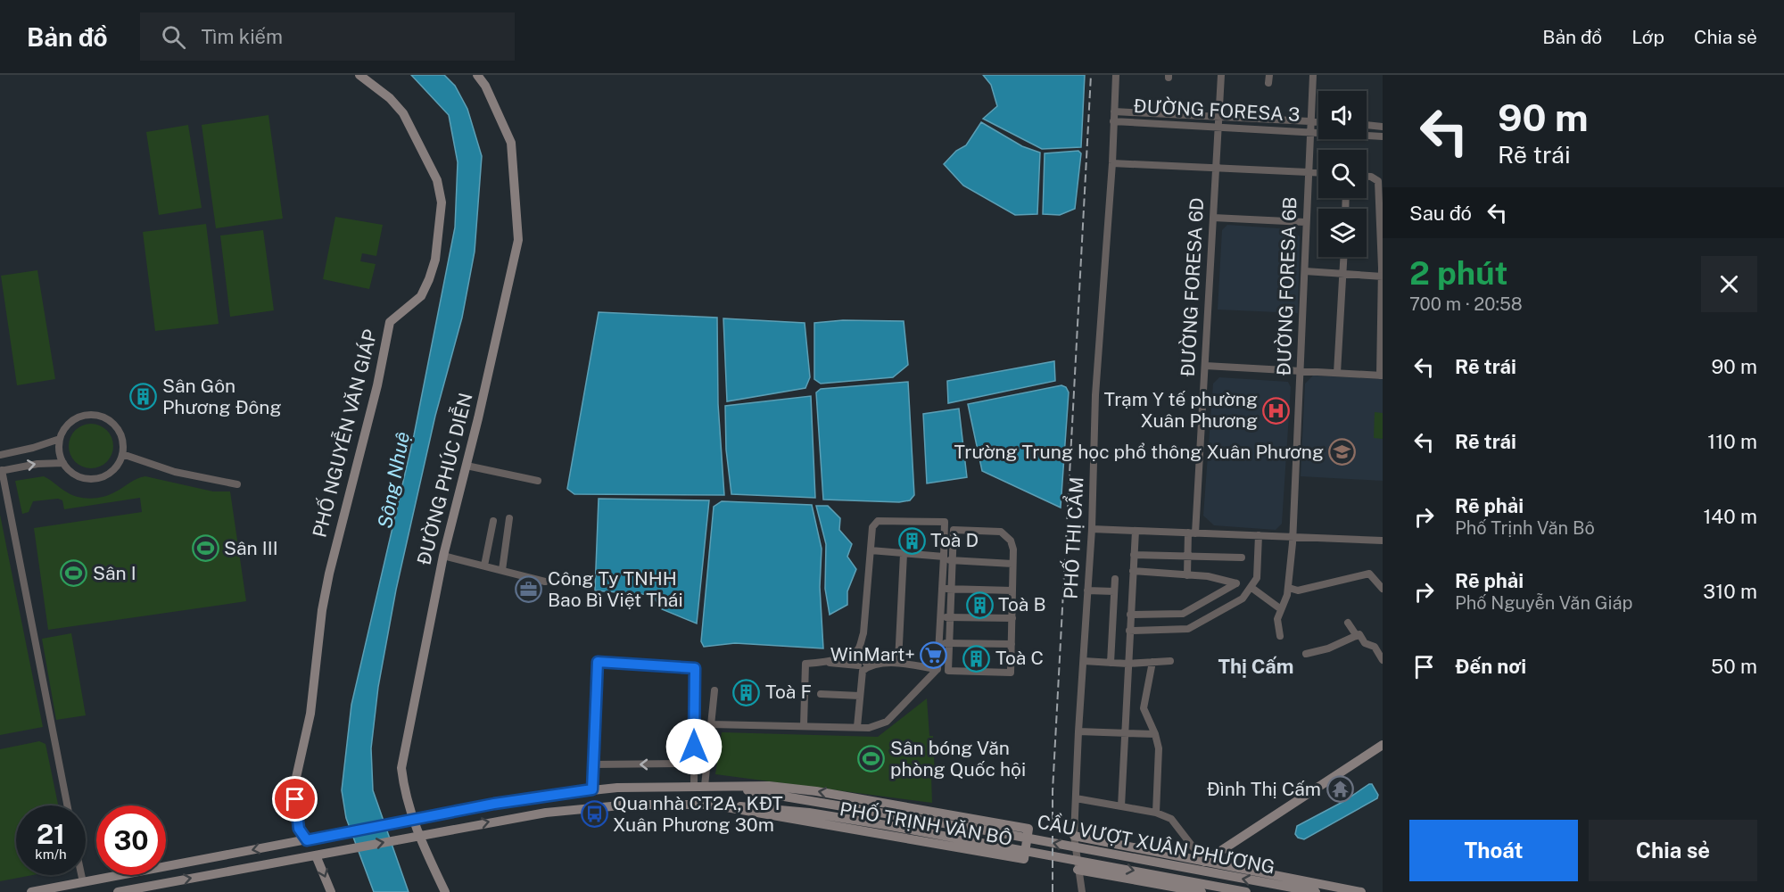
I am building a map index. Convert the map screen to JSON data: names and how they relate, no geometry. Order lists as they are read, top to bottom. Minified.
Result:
{"streets":{"main road":["PHỐ NGUYỄN VĂN GIÁP","ĐƯỜNG PHÚC DIỄN","PHỐ TRỊNH VĂN BÔ","CẦU VƯỢT XUÂN PHƯƠNG"],"street":["ĐƯỜNG FORESA 3","ĐƯỜNG FORESA 6B","ĐƯỜNG FORESA 6D","PHỐ THỊ CẨM"]},"crossings":[["ĐƯỜNG FORESA 3","ĐƯỜNG FORESA 6B"],["ĐƯỜNG FORESA 3","ĐƯỜNG FORESA 6D"],["ĐƯỜNG FORESA 3","PHỐ THỊ CẨM"],["PHỐ NGUYỄN VĂN GIÁP","PHỐ TRỊNH VĂN BÔ"],["ĐƯỜNG PHÚC DIỄN","PHỐ TRỊNH VĂN BÔ"],["PHỐ TRỊNH VĂN BÔ","CẦU VƯỢT XUÂN PHƯƠNG"]],"districts":["Thị Cấm"],"water":["Sông Nhuệ"],"places":{"building":["Sân Gôn Phương Đông","Toà D","Toà B","Toà C","Toà F"],"hospital":["Trạm Y tế phường Xuân Phương"],"school or university":["Trường Trung học phổ thông Xuân Phương"],"sports":["Sân III","Sân I","Sân bóng Văn phòng Quốc hội"],"office":["Công Ty TNHH Bao Bì Việt Thái"],"supermarket":["WinMart+"],"temple":["Đình Thị Cấm"],"bus stop":["Qua nhà CT2A, KĐT Xuân Phương 30m"]},"page":{"header":"Bản đồ","search":"Tìm kiếm","nav":["Bản đồ","Lớp","Chia sẻ"],"turn":["90 m","Rẽ trái"],"then":"Sau đó","heading":["2 phút","700 m · 20:58"],"list":[{"name":"Rẽ trái","value":"90 m"},{"name":"Rẽ trái","value":"110 m"},{"name":"Rẽ phải","note":"Phố Trịnh Văn Bô","value":"140 m"},{"name":"Rẽ phải","note":"Phố Nguyễn Văn Giáp","value":"310 m"},{"name":"Đến nơi","value":"50 m"}],"speed":"21 km/h","limit":"30","buttons":["Thoát","Chia sẻ"]}}
